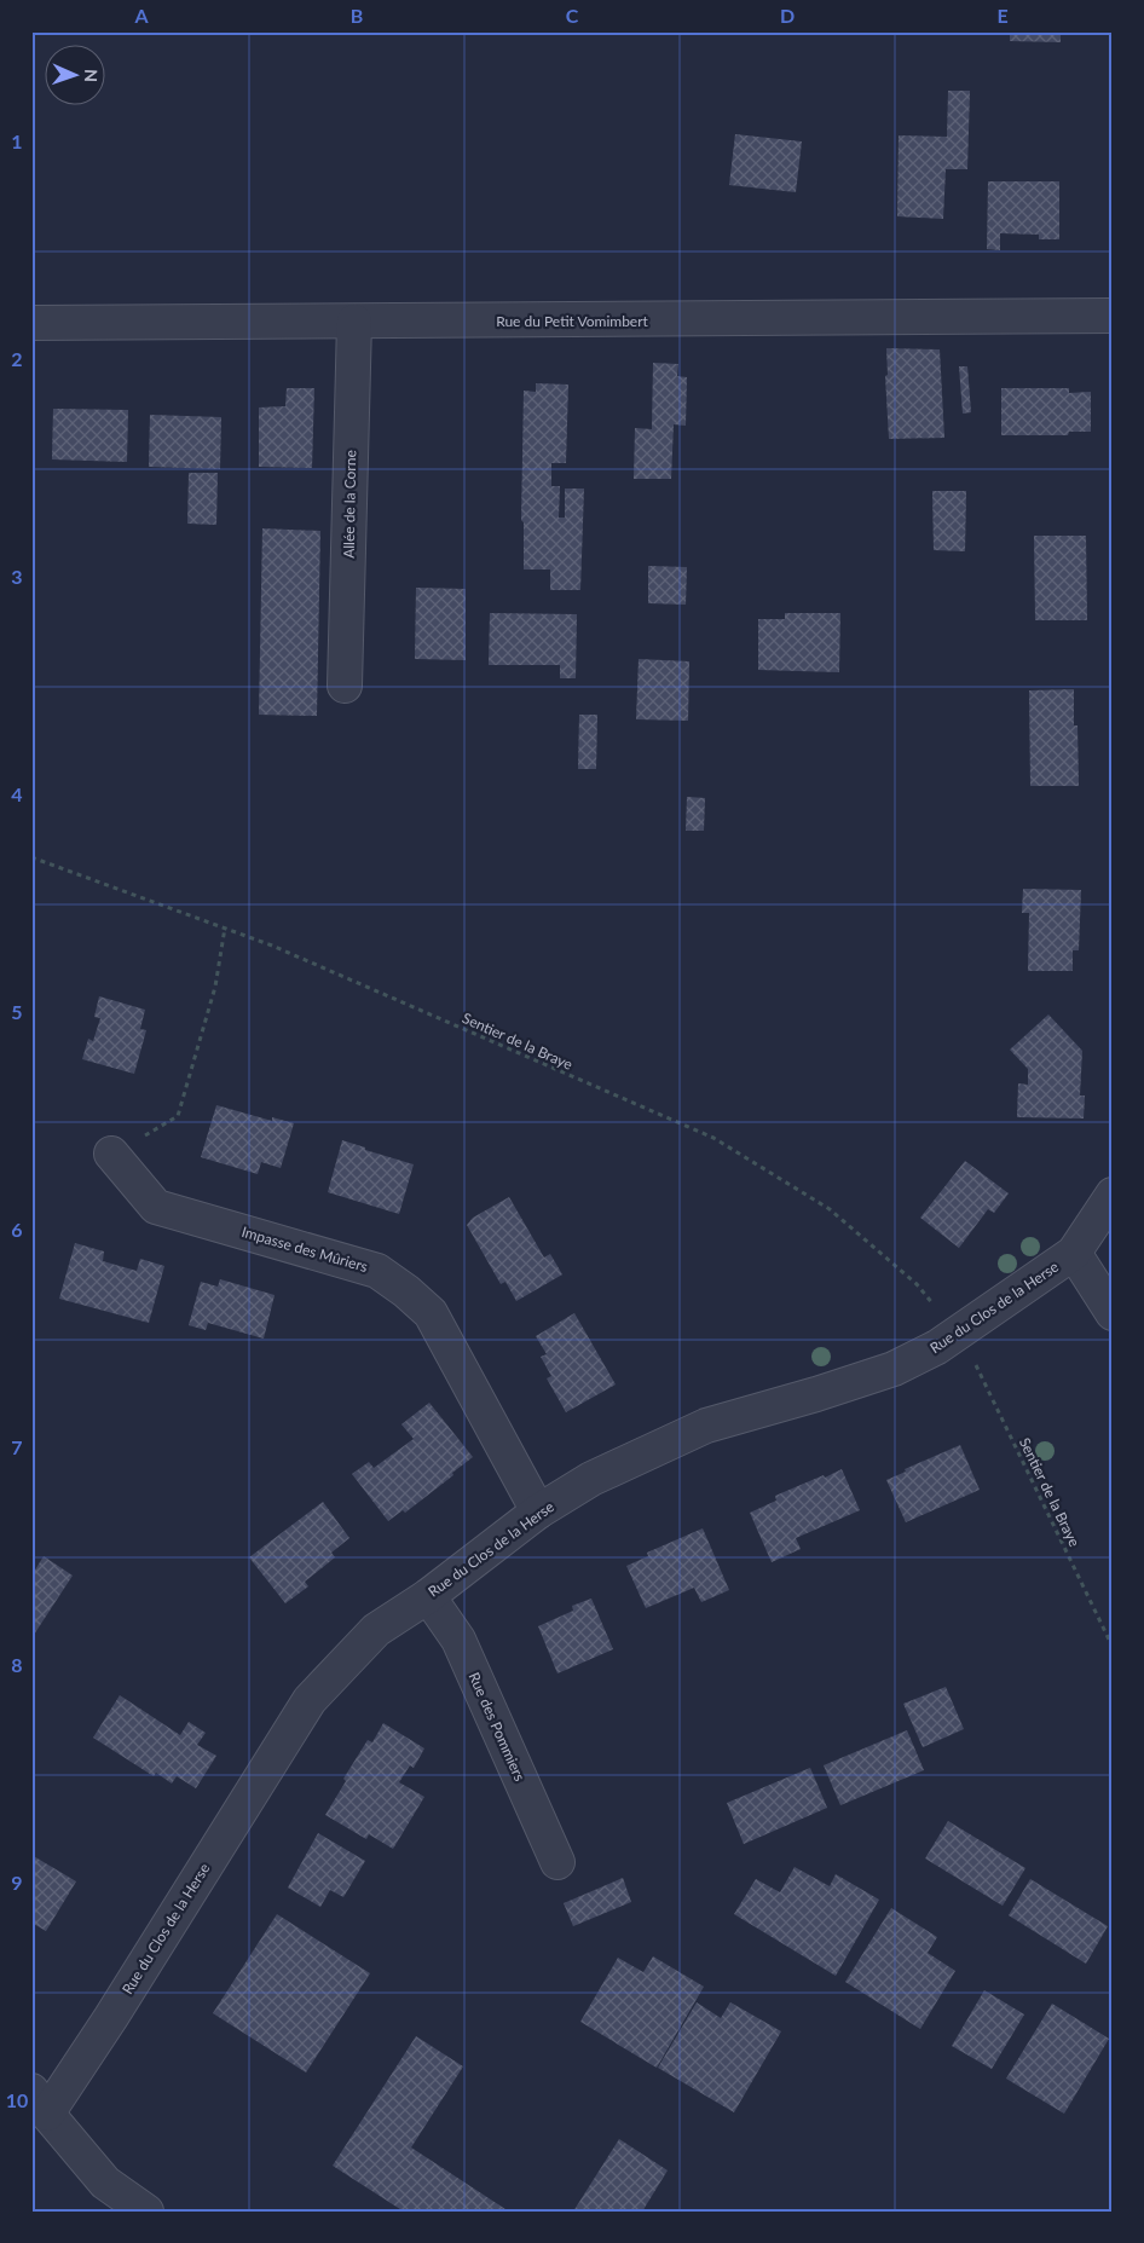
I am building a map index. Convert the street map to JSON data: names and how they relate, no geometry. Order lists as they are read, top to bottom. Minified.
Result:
{"streets":{"street":["Rue du Petit Vomimbert","Allée de la Corne","Impasse des Mûriers","Rue du Clos de la Herse","Rue des Pommiers"],"path":["Sentier de la Braye"]},"crossings":[["Rue du Petit Vomimbert","Allée de la Corne"],["Impasse des Mûriers","Rue du Clos de la Herse"],["Rue du Clos de la Herse","Rue des Pommiers"]],"north":"right","grid":{"columns":["A","B","C","D","E"],"rows":["1","2","3","4","5","6","7","8","9","10"]}}
